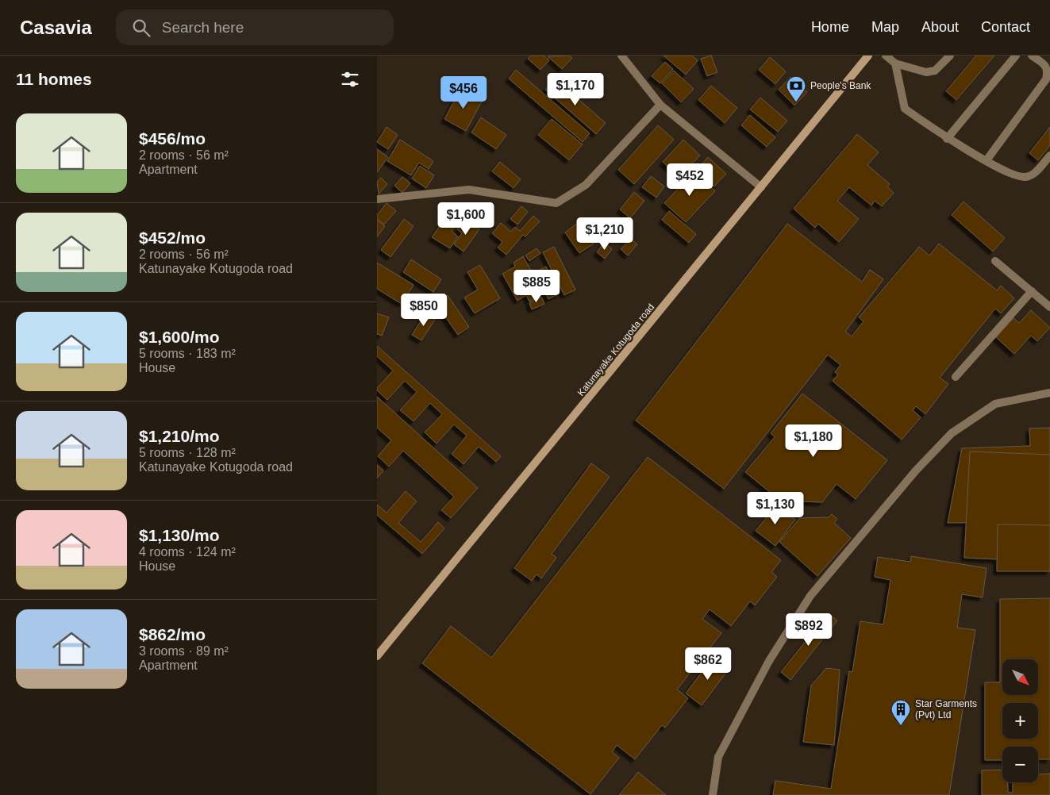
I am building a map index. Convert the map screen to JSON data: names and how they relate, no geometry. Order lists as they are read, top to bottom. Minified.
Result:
{"streets":{"main road":["Katunayake Kotugoda road"]},"places":{"bank":["People's Bank"],"building":["Star Garments (Pvt) Ltd"]},"north":"bottom right","page":{"header":"Casavia","search":"Search here","nav":["Home","Map","About","Contact"],"heading":"11 homes","price":["$1,170","$456","$452","$1,600","$1,210","$885","$850","$1,180","$1,130","$892","$862"],"list":[{"name":"$456/mo","note":"2 rooms · 56 m² · Apartment"},{"name":"$452/mo","note":"2 rooms · 56 m² · Katunayake Kotugoda road"},{"name":"$1,600/mo","note":"5 rooms · 183 m² · House"},{"name":"$1,210/mo","note":"5 rooms · 128 m² · Katunayake Kotugoda road"},{"name":"$1,130/mo","note":"4 rooms · 124 m² · House"},{"name":"$862/mo","note":"3 rooms · 89 m² · Apartment"}],"map_buttons":["+","−"]}}
